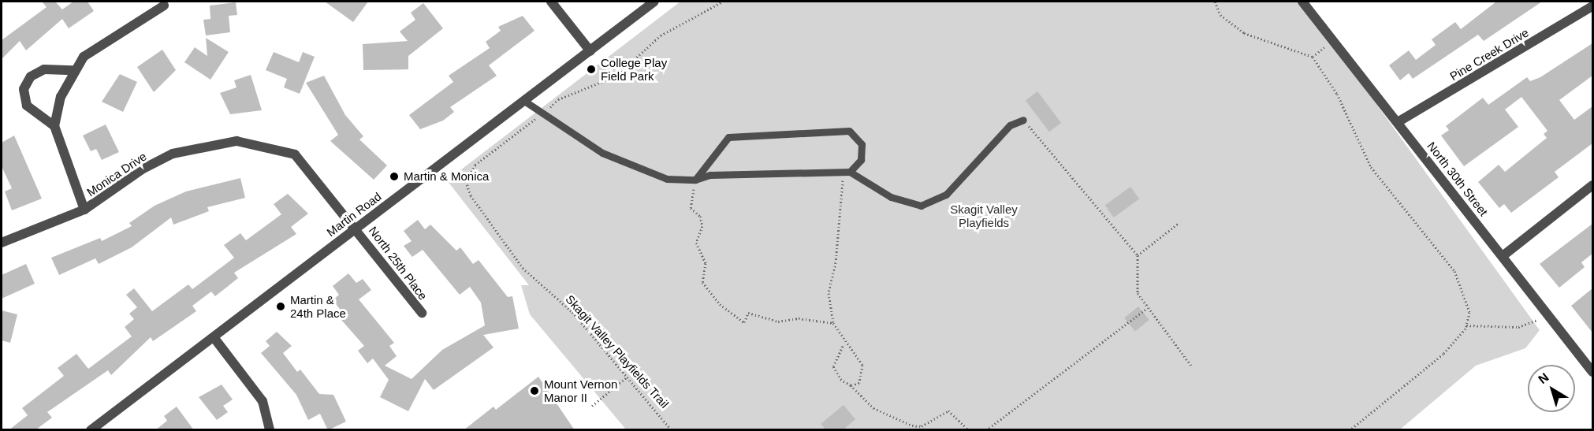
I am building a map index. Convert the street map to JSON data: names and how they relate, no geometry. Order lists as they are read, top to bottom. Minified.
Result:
{"streets":{"street":["Pine Creek Drive","Monica Drive","North 30th Street","Martin Road","North 25th Place"],"path":["Skagit Valley Playfields Trail"]},"crossings":[["Pine Creek Drive","North 30th Street"],["Monica Drive","Martin Road"],["Monica Drive","North 25th Place"],["Martin Road","North 25th Place"]],"parks":["Skagit Valley Playfields"],"places":["College Play Field Park","Martin & Monica","Martin & 24th Place","Mount Vernon Manor II"],"north":"top left"}
